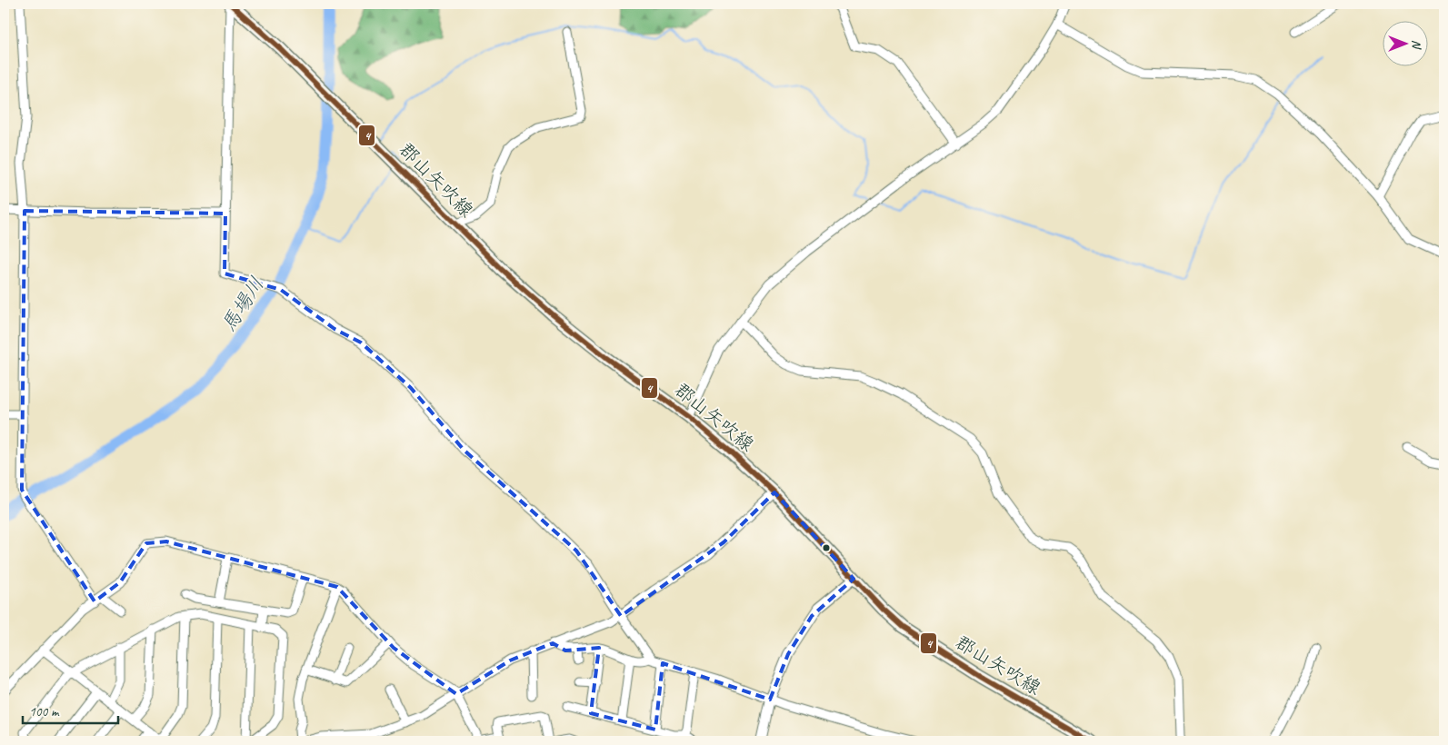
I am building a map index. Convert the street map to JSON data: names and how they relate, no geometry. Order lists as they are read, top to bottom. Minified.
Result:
{"streets":{"main road":["郡山矢吹線"]},"water":["馬場川"],"lines":["transit line 4"],"scale_bar":"100 m","north":"right"}
